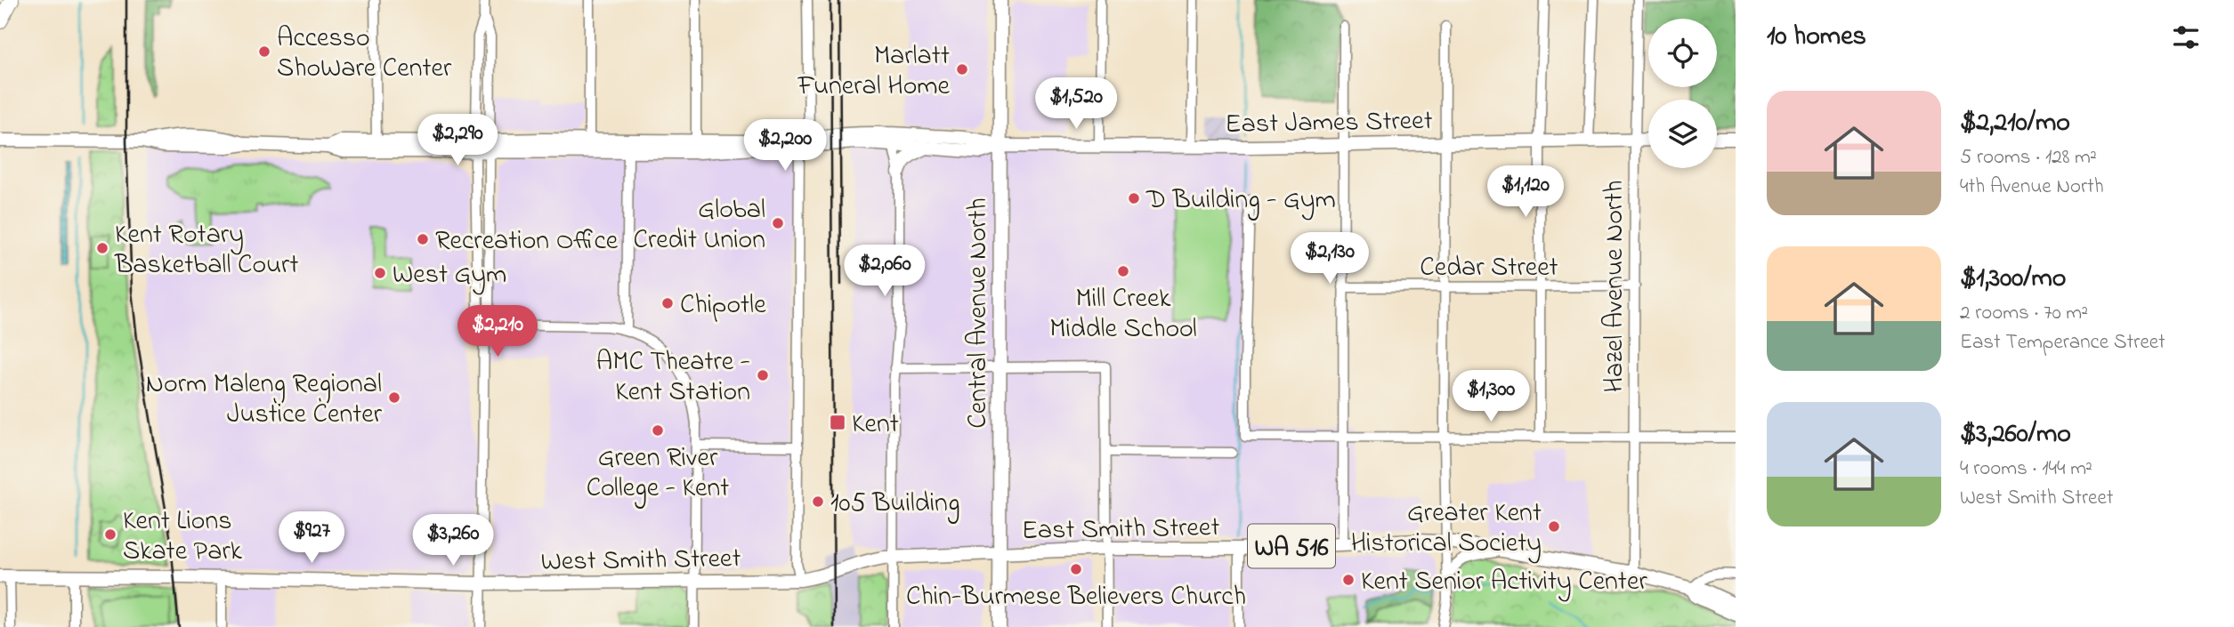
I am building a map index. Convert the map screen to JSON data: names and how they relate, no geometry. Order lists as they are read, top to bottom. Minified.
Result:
{"streets":{"main road":["East James Street","Central Avenue North","East Smith Street","WA 516","West Smith Street"],"street":["Cedar Street","Hazel Avenue North"]},"crossings":[["East James Street","Hazel Avenue North"],["East James Street","Central Avenue North"],["Cedar Street","Hazel Avenue North"],["Hazel Avenue North","East Smith Street"],["Hazel Avenue North","WA 516"],["Central Avenue North","East Smith Street"],["East Smith Street","WA 516"],["East Smith Street","West Smith Street"]],"places":{"other":["Accesso ShoWare Center","Marlatt Funeral Home","D Building - Gym","Global Credit Union","Recreation Office","Kent Rotary Basketball Court","Mill Creek Middle School","West Gym","Chipotle","AMC Theatre - Kent Station","Norm Maleng Regional Justice Center","Green River College - Kent","105 Building","Greater Kent Historical Society","Kent Lions Skate Park","Chin-Burmese Believers Church","Kent Senior Activity Center"],"transit":["Kent"]},"page":{"heading":"10 homes","list":[{"name":"$2,210/mo","note":"5 rooms · 128 m² · 4th Avenue North"},{"name":"$1,300/mo","note":"2 rooms · 70 m² · East Temperance Street"},{"name":"$3,260/mo","note":"4 rooms · 144 m² · West Smith Street"}],"price":["$1,520","$2,290","$2,200","$1,120","$2,130","$2,060","$2,210","$1,300","$927","$3,260"]}}
